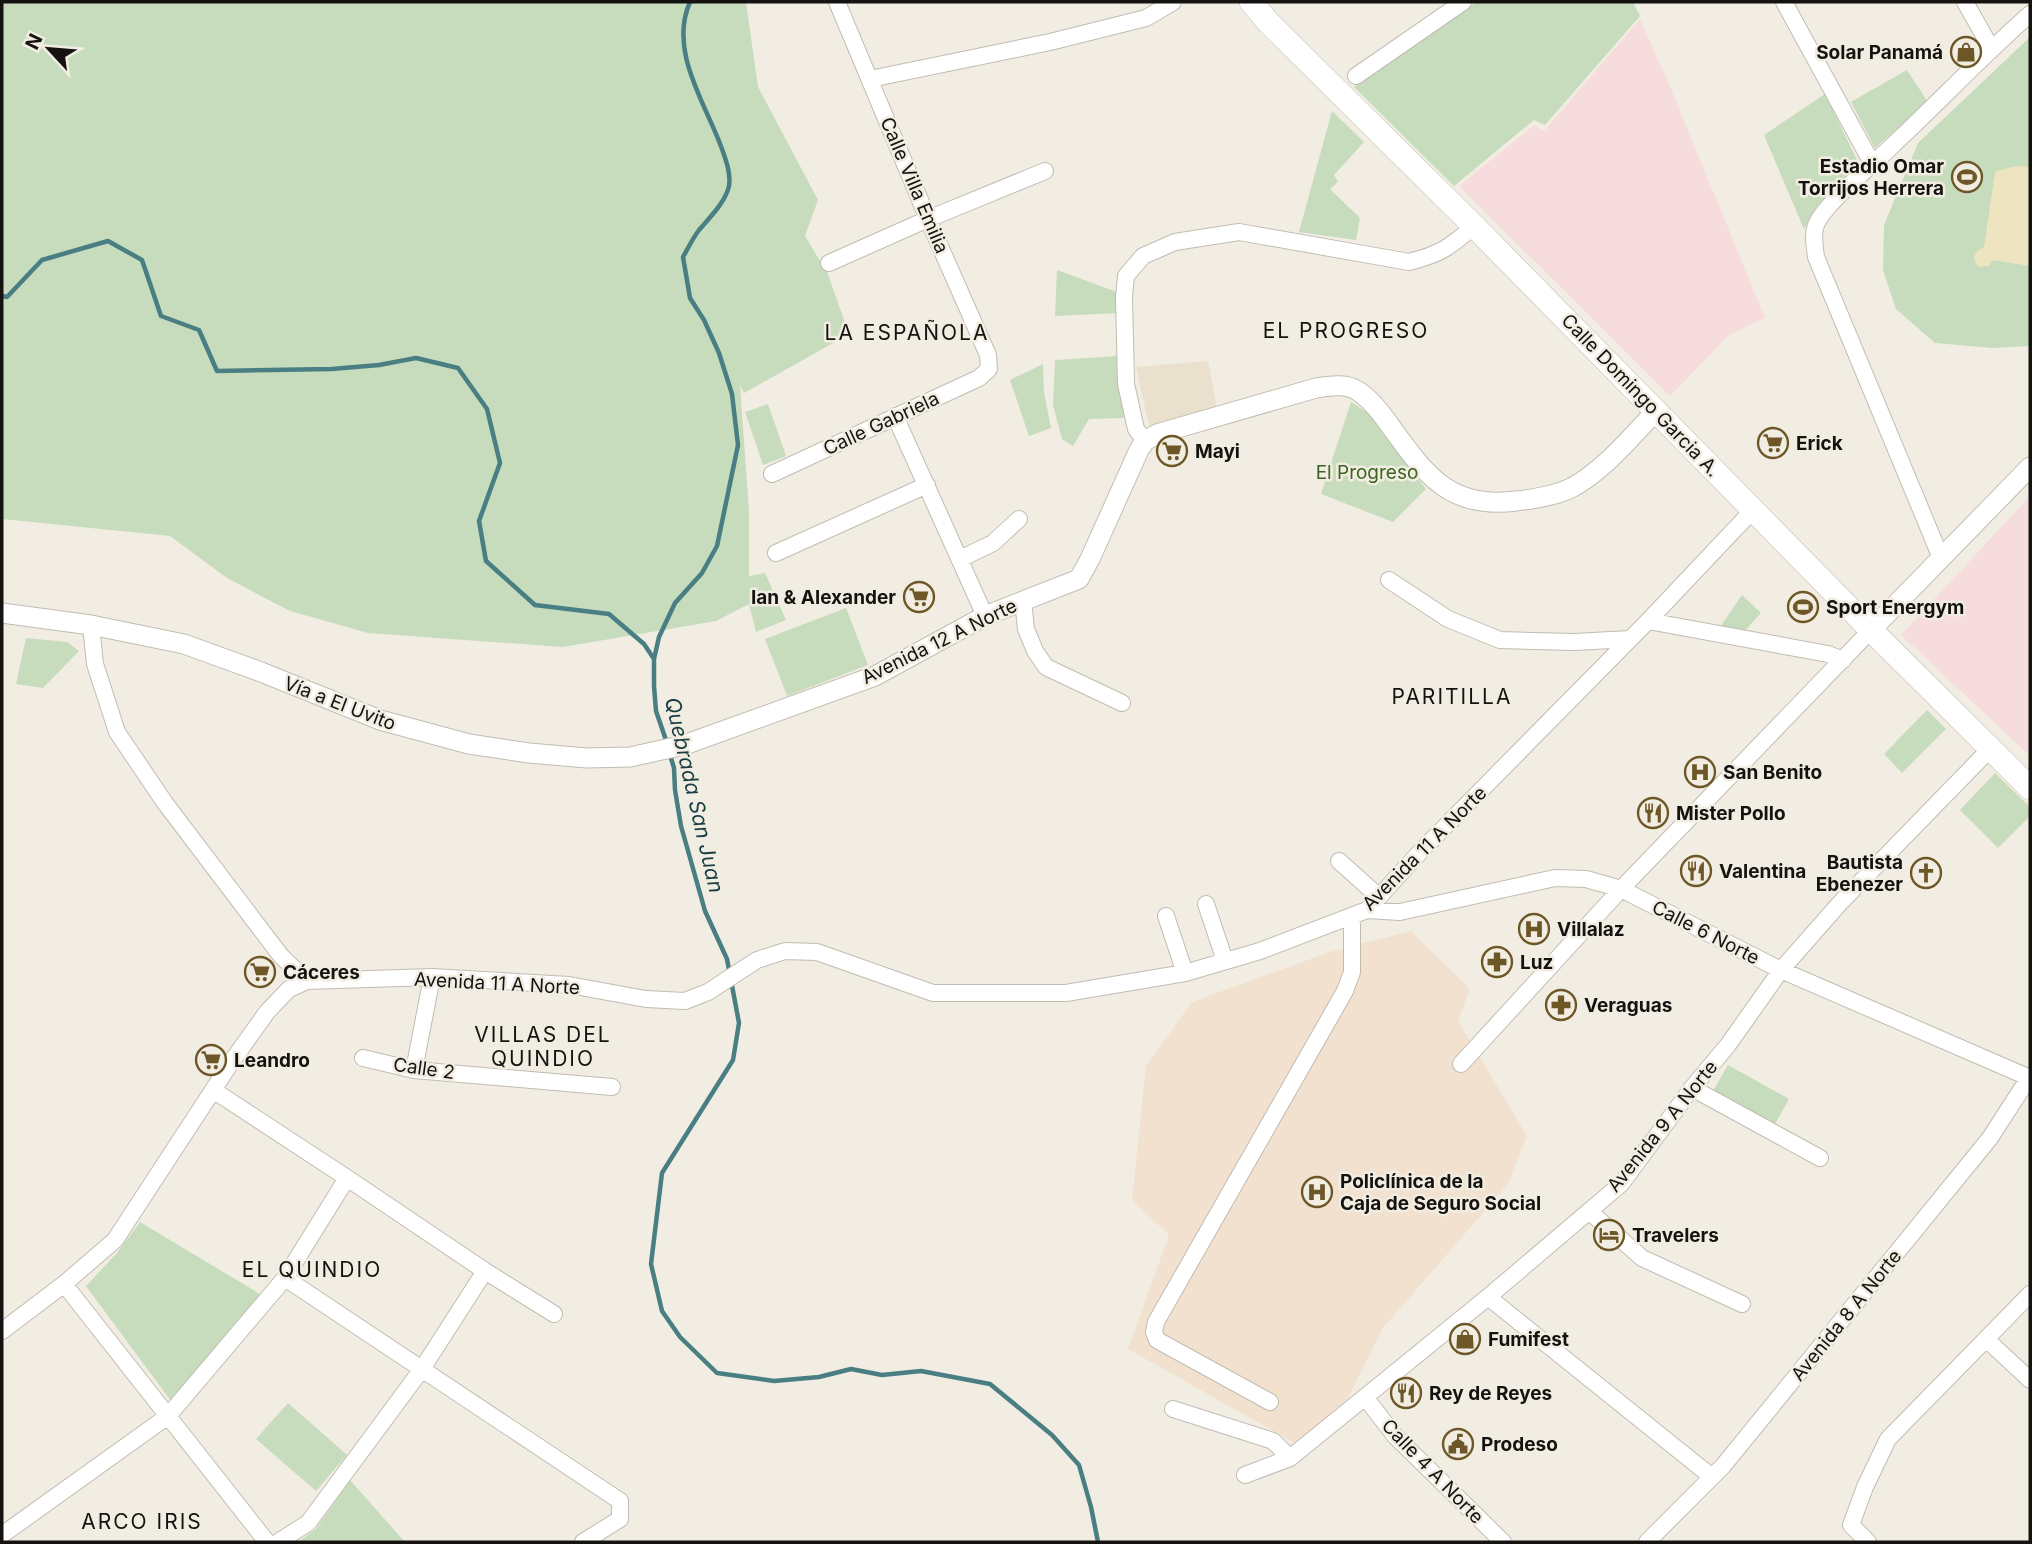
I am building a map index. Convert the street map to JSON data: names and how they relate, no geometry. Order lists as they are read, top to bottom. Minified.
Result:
{"streets":{"main road":["Calle Domingo Garcia A."],"street":["Calle Villa Emilia","Calle Gabriela","Avenida 12 A Norte","Vía a El Uvito","Avenida 11 A Norte","Calle 6 Norte","Calle 2","Avenida 9 A Norte","Avenida 8 A Norte","Calle 4 A Norte"]},"crossings":[["Calle Villa Emilia","Calle Gabriela"],["Calle Domingo Garcia A.","Avenida 11 A Norte"],["Calle Domingo Garcia A.","Avenida 9 A Norte"],["Avenida 12 A Norte","Vía a El Uvito"],["Avenida 11 A Norte","Calle 6 Norte"],["Calle 6 Norte","Avenida 9 A Norte"],["Calle 6 Norte","Avenida 8 A Norte"],["Avenida 9 A Norte","Calle 4 A Norte"]],"districts":["EL PROGRESO","LA ESPAÑOLA","PARITILLA","VILLAS DEL QUINDIO","EL QUINDIO","ARCO IRIS"],"water":["Quebrada San Juan"],"parks":["El Progreso"],"places":{"shop":["Solar Panamá","Fumifest"],"sports":["Estadio Omar Torrijos Herrera","Sport Energym"],"supermarket":["Erick","Mayi","Ian & Alexander","Cáceres","Leandro"],"hospital":["San Benito","Villalaz","Policlínica de la Caja de Seguro Social"],"restaurant":["Mister Pollo","Valentina","Rey de Reyes"],"church":["Bautista Ebenezer"],"pharmacy":["Luz","Veraguas"],"hotel":["Travelers"],"public building":["Prodeso"]},"north":"top left"}
